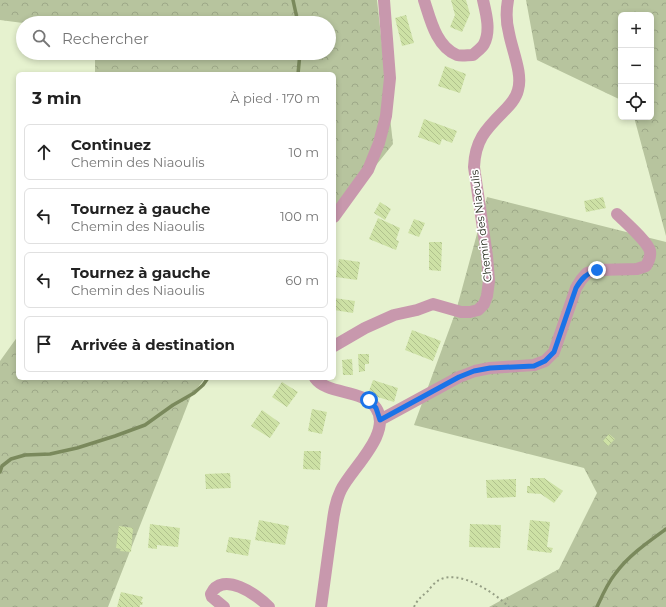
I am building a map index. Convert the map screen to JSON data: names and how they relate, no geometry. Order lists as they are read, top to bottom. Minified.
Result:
{"streets":{"street":["Chemin des Niaoulis"]},"page":{"map_buttons":["+","−"],"search":"Rechercher","heading":["3 min","À pied · 170 m"],"list":[["Continuez","Chemin des Niaoulis","10 m"],["Tournez à gauche","Chemin des Niaoulis","100 m"],["Tournez à gauche","Chemin des Niaoulis","60 m"],"Arrivée à destination"]}}
